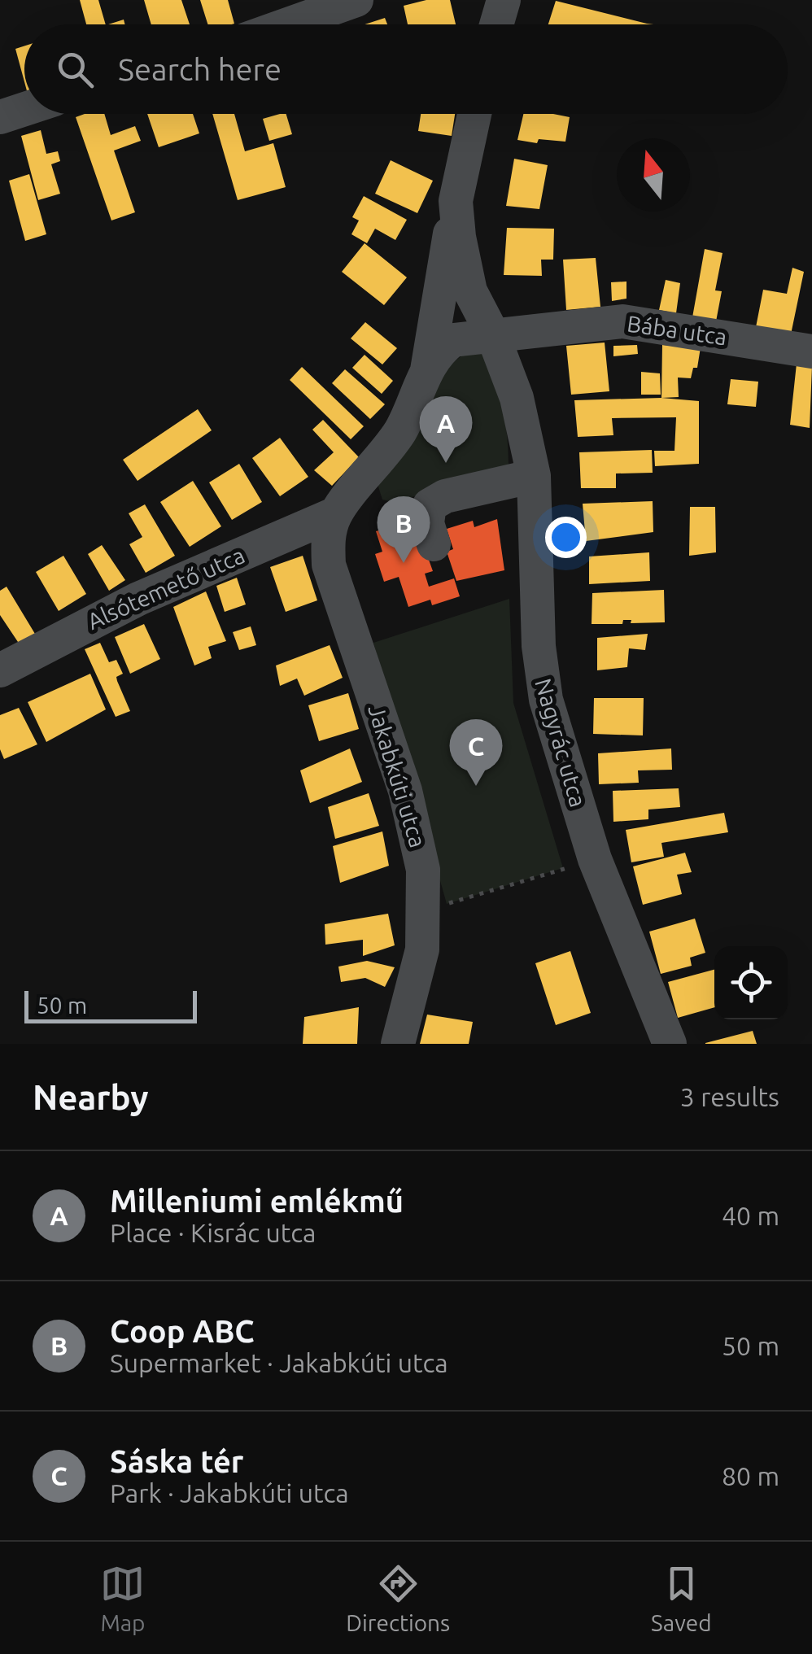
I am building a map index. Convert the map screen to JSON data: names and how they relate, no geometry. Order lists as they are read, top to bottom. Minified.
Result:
{"streets":{"street":["Bába utca","Alsótemető utca","Nagyrác utca","Jakabkúti utca"]},"crossings":[["Bába utca","Nagyrác utca"],["Alsótemető utca","Jakabkúti utca"]],"scale_bar":"50 m","north":"top","page":{"search":"Search here","pins":["A","B","C"],"scale":"50 m","heading":["Nearby","3 results"],"list":[{"mark":"A","name":"Milleniumi emlékmű","note":"Place · Kisrác utca","value":"40 m"},{"mark":"B","name":"Coop ABC","note":"Supermarket · Jakabkúti utca","value":"50 m"},{"mark":"C","name":"Sáska tér","note":"Park · Jakabkúti utca","value":"80 m"}],"nav":["Map","Directions","Saved"]}}
